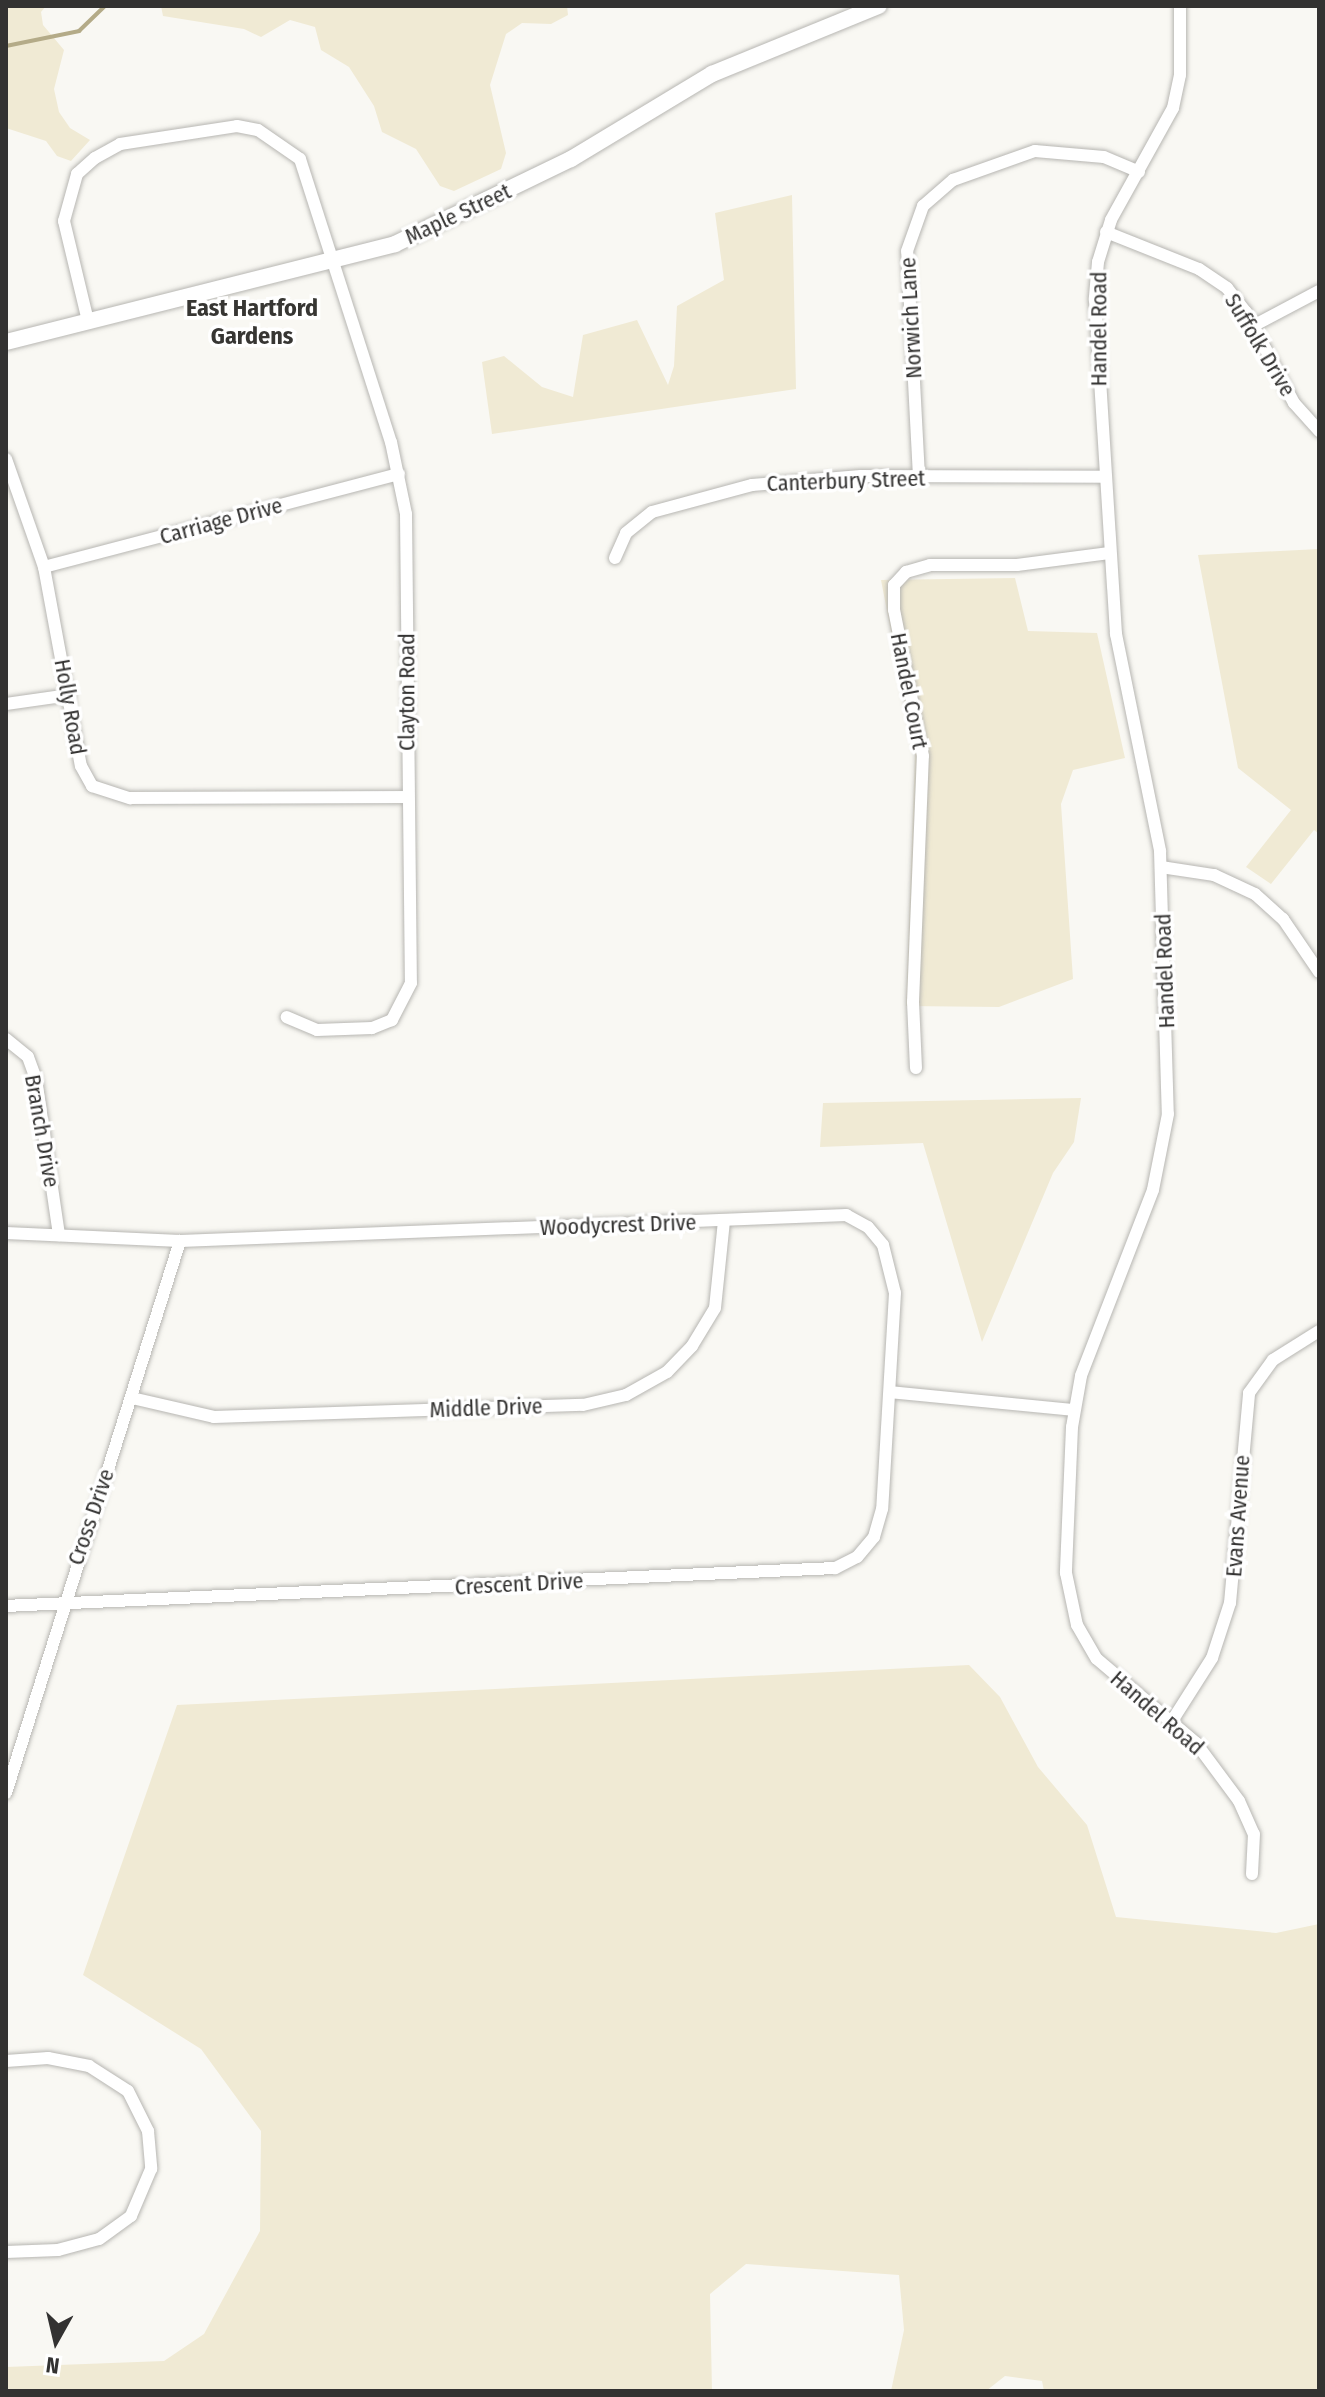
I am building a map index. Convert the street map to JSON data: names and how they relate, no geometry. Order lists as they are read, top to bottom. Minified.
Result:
{"streets":{"street":["Maple Street","Norwich Lane","Handel Road","Suffolk Drive","Canterbury Street","Carriage Drive","Handel Court","Clayton Road","Holly Road","Branch Drive","Woodycrest Drive","Middle Drive","Evans Avenue","Cross Drive","Crescent Drive"]},"crossings":[["Maple Street","Clayton Road"],["Norwich Lane","Handel Road"],["Norwich Lane","Canterbury Street"],["Handel Road","Suffolk Drive"],["Handel Road","Canterbury Street"],["Handel Road","Handel Court"],["Handel Road","Evans Avenue"],["Carriage Drive","Clayton Road"],["Carriage Drive","Holly Road"],["Clayton Road","Holly Road"],["Branch Drive","Woodycrest Drive"],["Woodycrest Drive","Middle Drive"],["Woodycrest Drive","Cross Drive"],["Woodycrest Drive","Crescent Drive"],["Middle Drive","Cross Drive"],["Cross Drive","Crescent Drive"]],"districts":["East Hartford Gardens"],"north":"bottom"}
